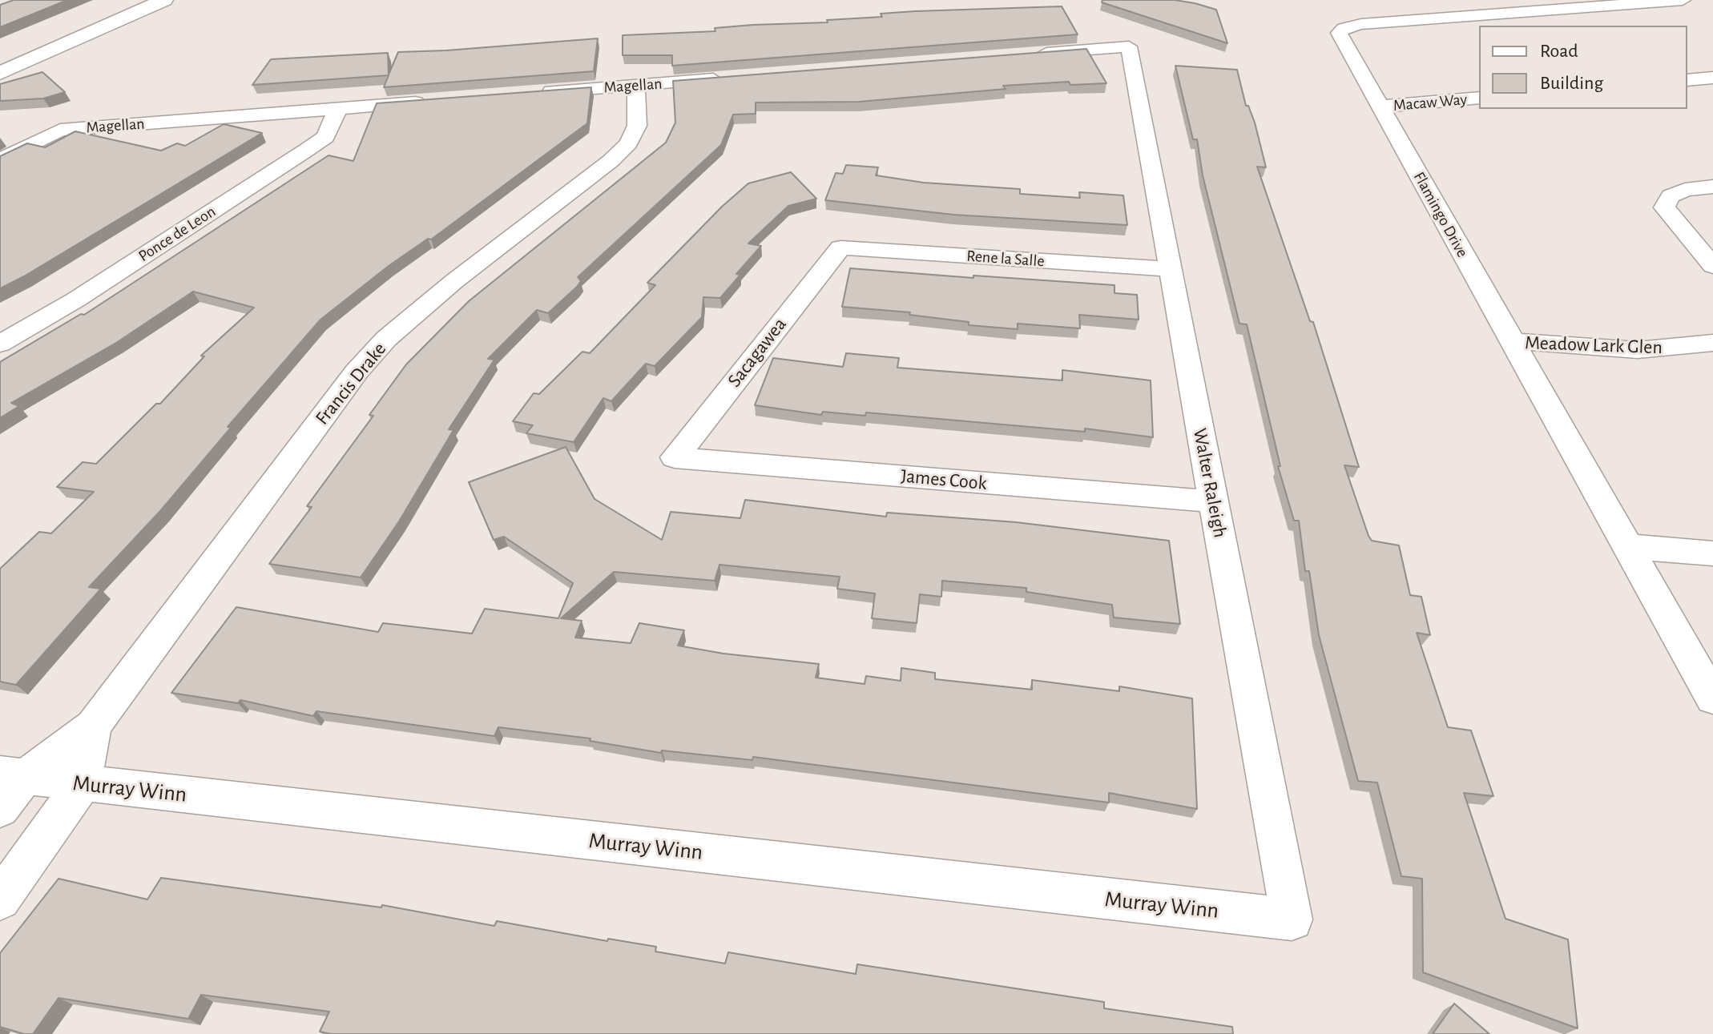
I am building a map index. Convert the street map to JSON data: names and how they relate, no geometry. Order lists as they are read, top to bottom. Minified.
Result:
{"streets":{"street":["Magellan","Macaw Way","Flamingo Drive","Ponce de Leon","Rene la Salle","Meadow Lark Glen","Sacagawea","Francis Drake","James Cook","Walter Raleigh","Murray Winn"]},"crossings":[["Magellan","Ponce de Leon"],["Magellan","Francis Drake"],["Macaw Way","Flamingo Drive"],["Flamingo Drive","Meadow Lark Glen"],["Rene la Salle","Sacagawea"],["Rene la Salle","Walter Raleigh"],["Sacagawea","James Cook"],["Francis Drake","Murray Winn"],["James Cook","Walter Raleigh"],["Walter Raleigh","Murray Winn"]],"legend":["Road","Building"]}
